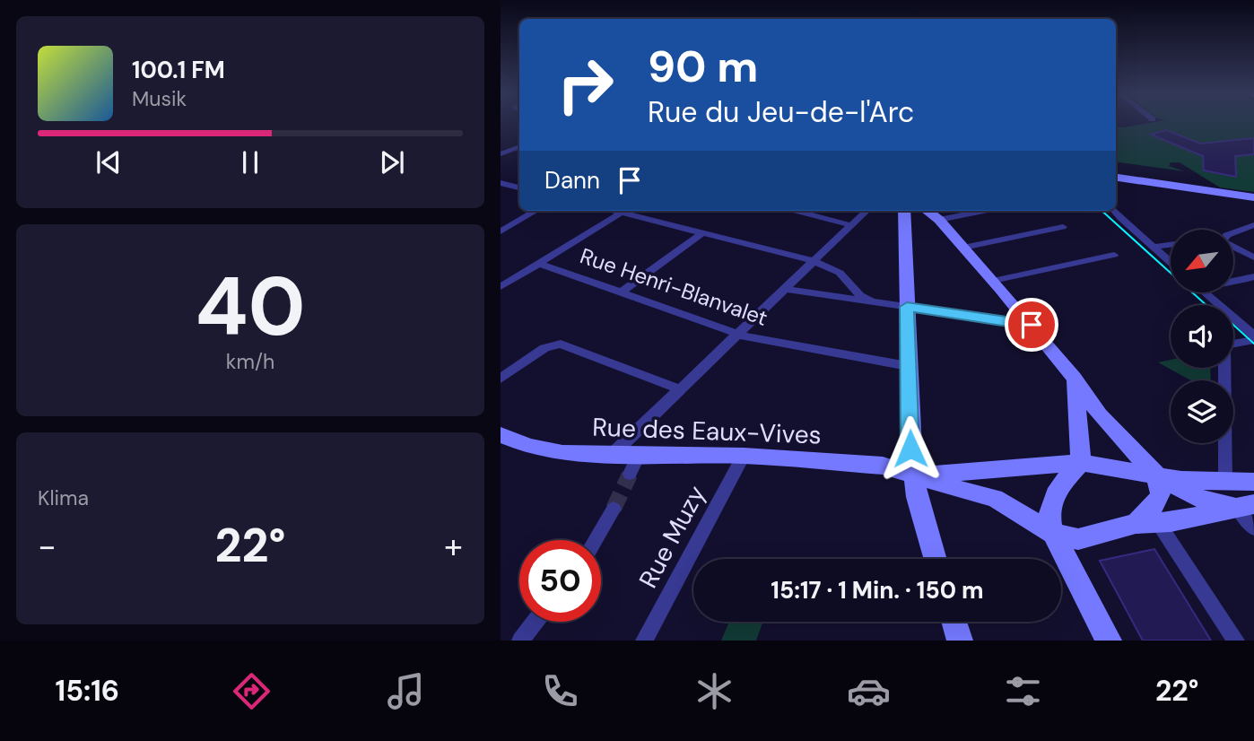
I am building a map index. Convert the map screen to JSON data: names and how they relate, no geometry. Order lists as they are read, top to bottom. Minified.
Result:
{"streets":{"street":["Rue Henri-Blanvalet","Rue des Eaux-Vives","Rue Muzy"]},"crossings":[["Rue des Eaux-Vives","Rue Muzy"]],"north":"bottom left","page":{"turn":["90 m","Rue du Jeu-de-l'Arc"],"song":["100.1 FM","Musik"],"then":"Dann","tile":[["40","km/h"],"Klima"],"heat":["−","22°","+"],"limit":"50","trip":"15:17 · 1 Min. · 150 m","tabs":["15:16","22°"]}}
